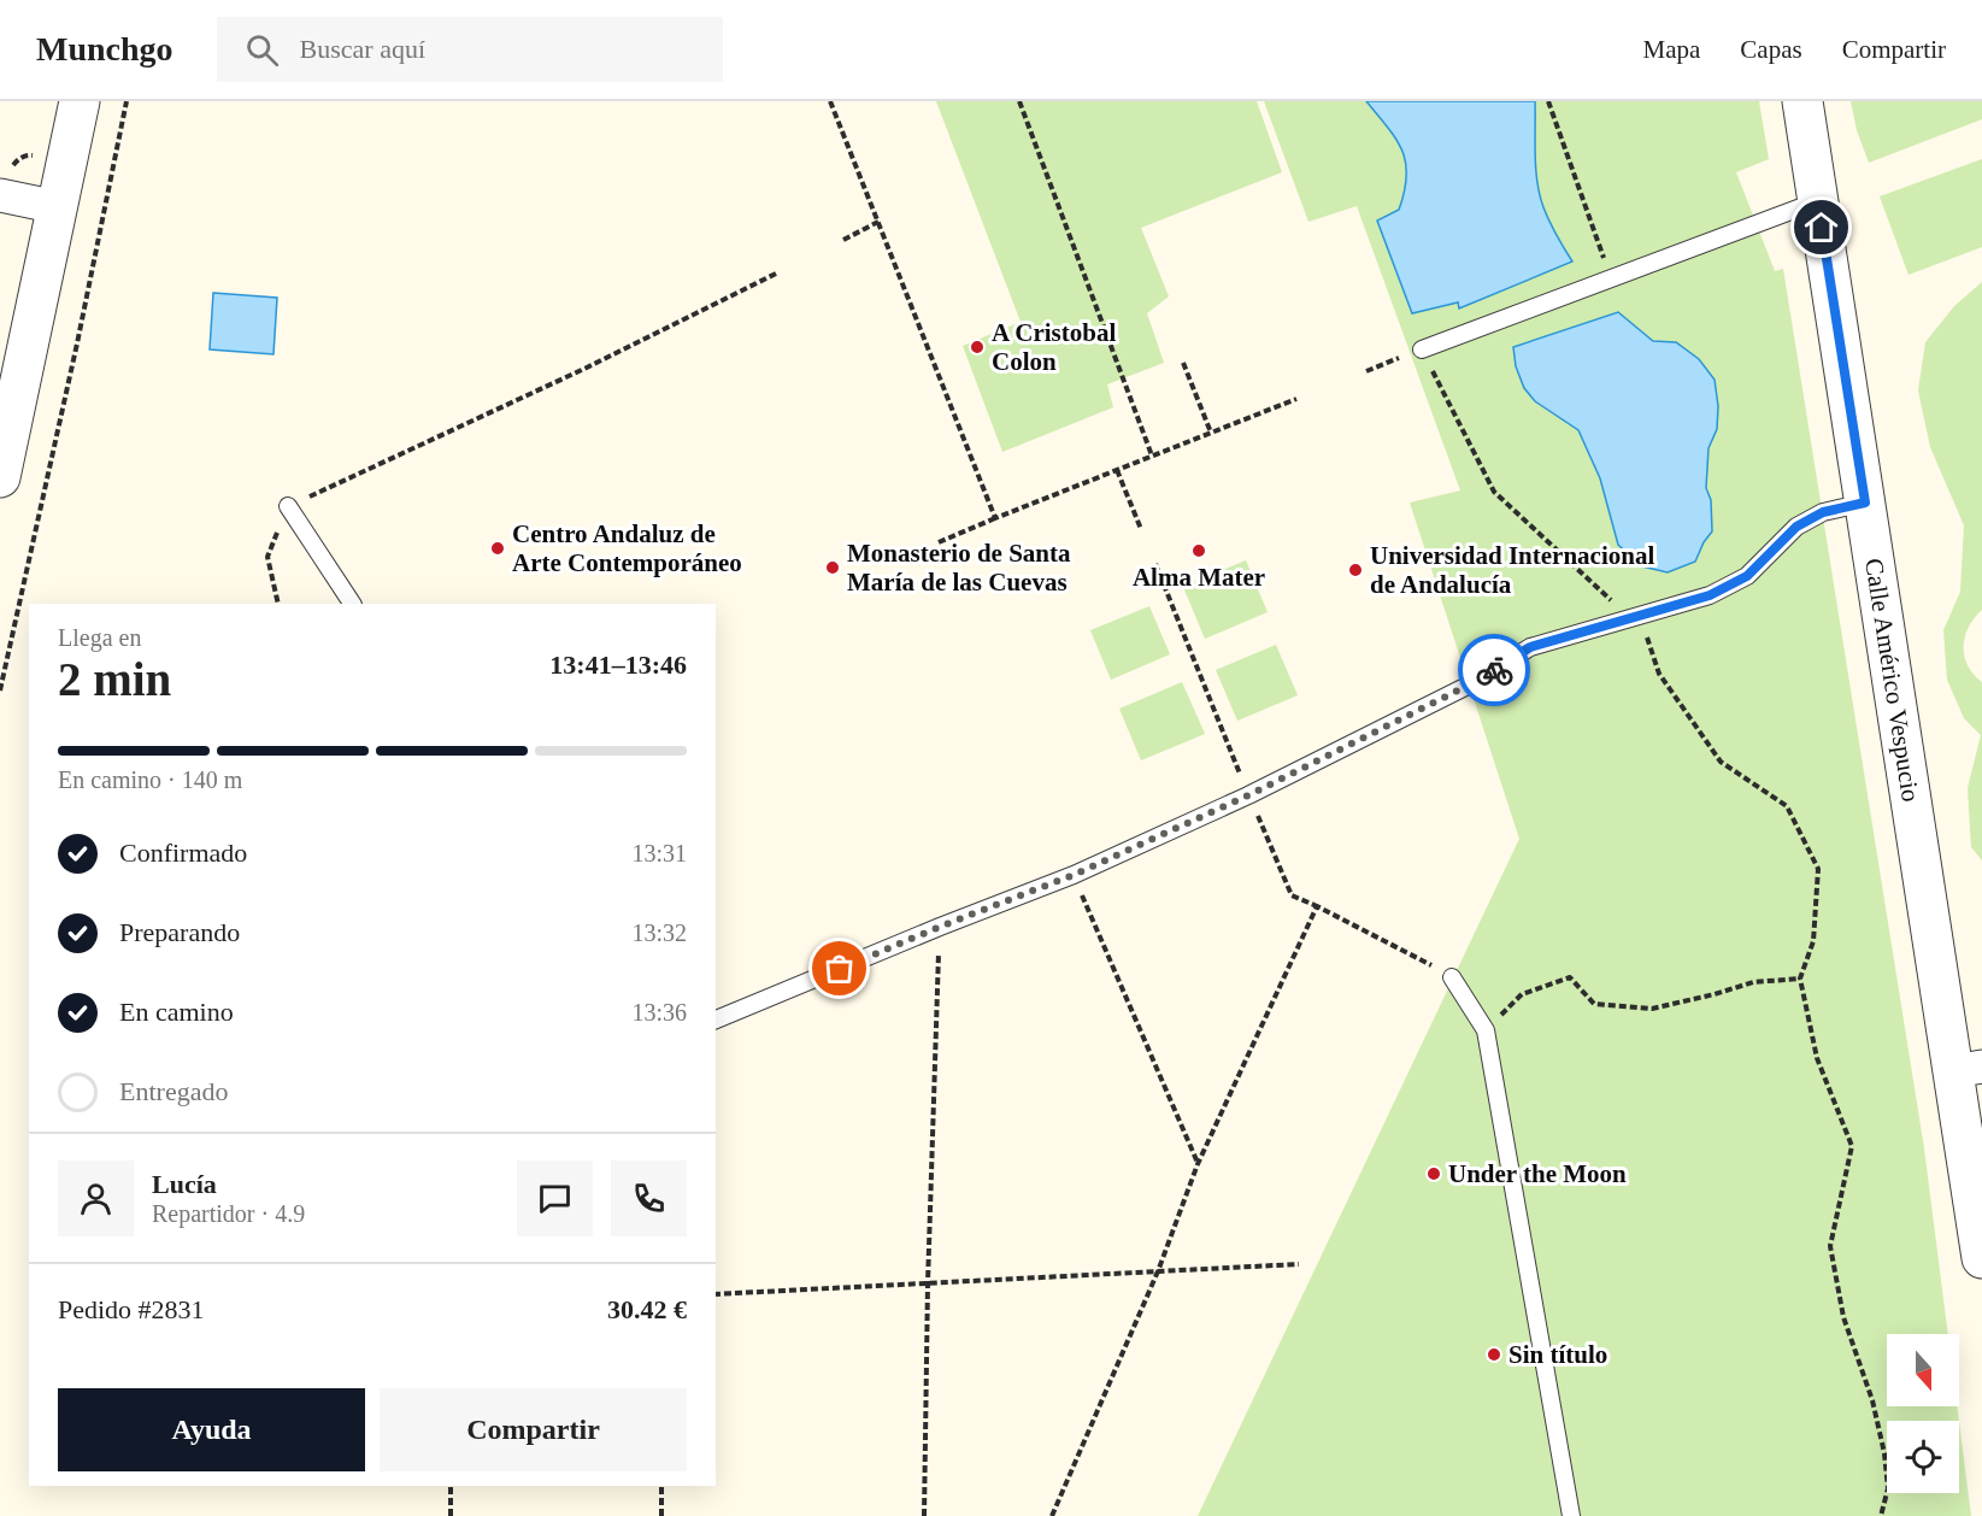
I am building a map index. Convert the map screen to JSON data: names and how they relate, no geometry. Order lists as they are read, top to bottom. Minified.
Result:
{"streets":{"street":["Calle Américo Vespucio"]},"places":["A Cristobal Colon","Centro Andaluz de Arte Contemporáneo","Alma Mater","Monasterio de Santa María de las Cuevas","Universidad Internacional de Andalucía","Under the Moon","Sin título"],"north":"bottom","page":{"header":"Munchgo","search":"Buscar aquí","nav":["Mapa","Capas","Compartir"],"heading":["2 min","Llega en","13:41–13:46"],"panel":["Lucía","Repartidor · 4.9","Pedido #2831","30.42 €"],"bar":"En camino · 140 m","list":[["Confirmado","13:31"],["Preparando","13:32"],["En camino","13:36"],"Entregado"],"buttons":["Ayuda","Compartir"]}}
